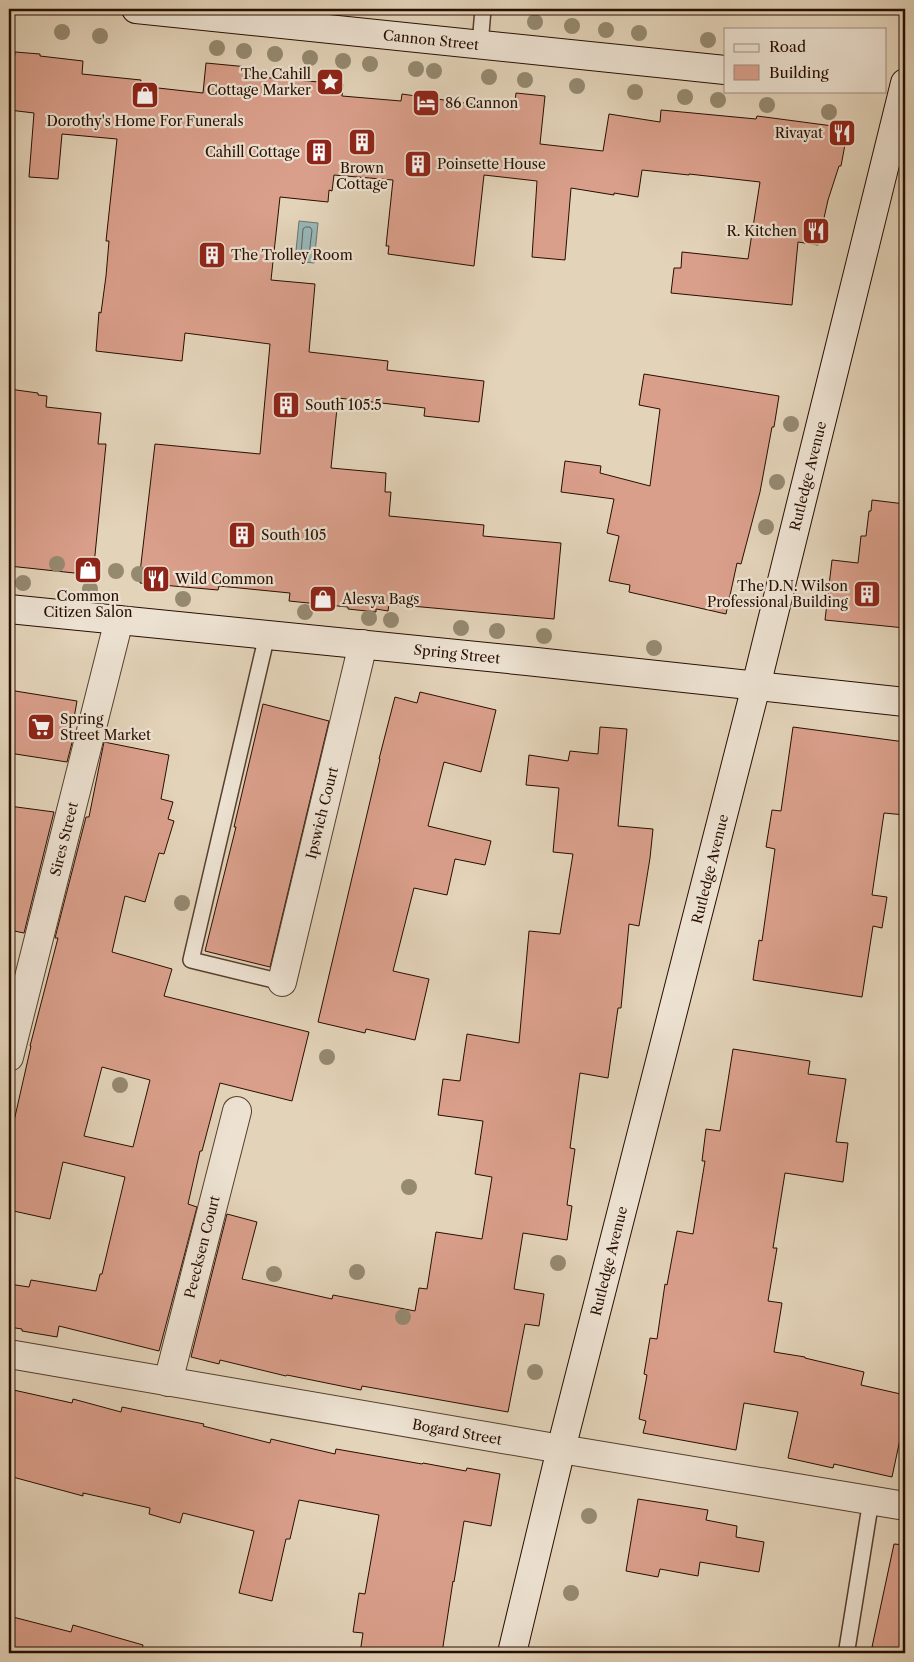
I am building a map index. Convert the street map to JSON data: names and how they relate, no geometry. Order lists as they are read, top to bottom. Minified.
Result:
{"streets":{"main road":["Cannon Street","Rutledge Avenue","Spring Street","Ipswich Court","Sires Street","Peecksen Court","Bogard Street"]},"crossings":[["Rutledge Avenue","Spring Street"],["Rutledge Avenue","Bogard Street"],["Spring Street","Ipswich Court"],["Spring Street","Sires Street"],["Peecksen Court","Bogard Street"]],"places":{"place":["The Cahill Cottage Marker"],"shop":["Dorothy's Home For Funerals","Common Citizen Salon","Alesya Bags"],"hotel":["86 Cannon"],"restaurant":["Rivayat","R. Kitchen","Wild Common"],"building":["Brown Cottage","Cahill Cottage","Poinsette House","The Trolley Room","South 105.5","South 105","The D.N. Wilson Professional Building"],"supermarket":["Spring Street Market"]},"legend":["Road","Building"]}
